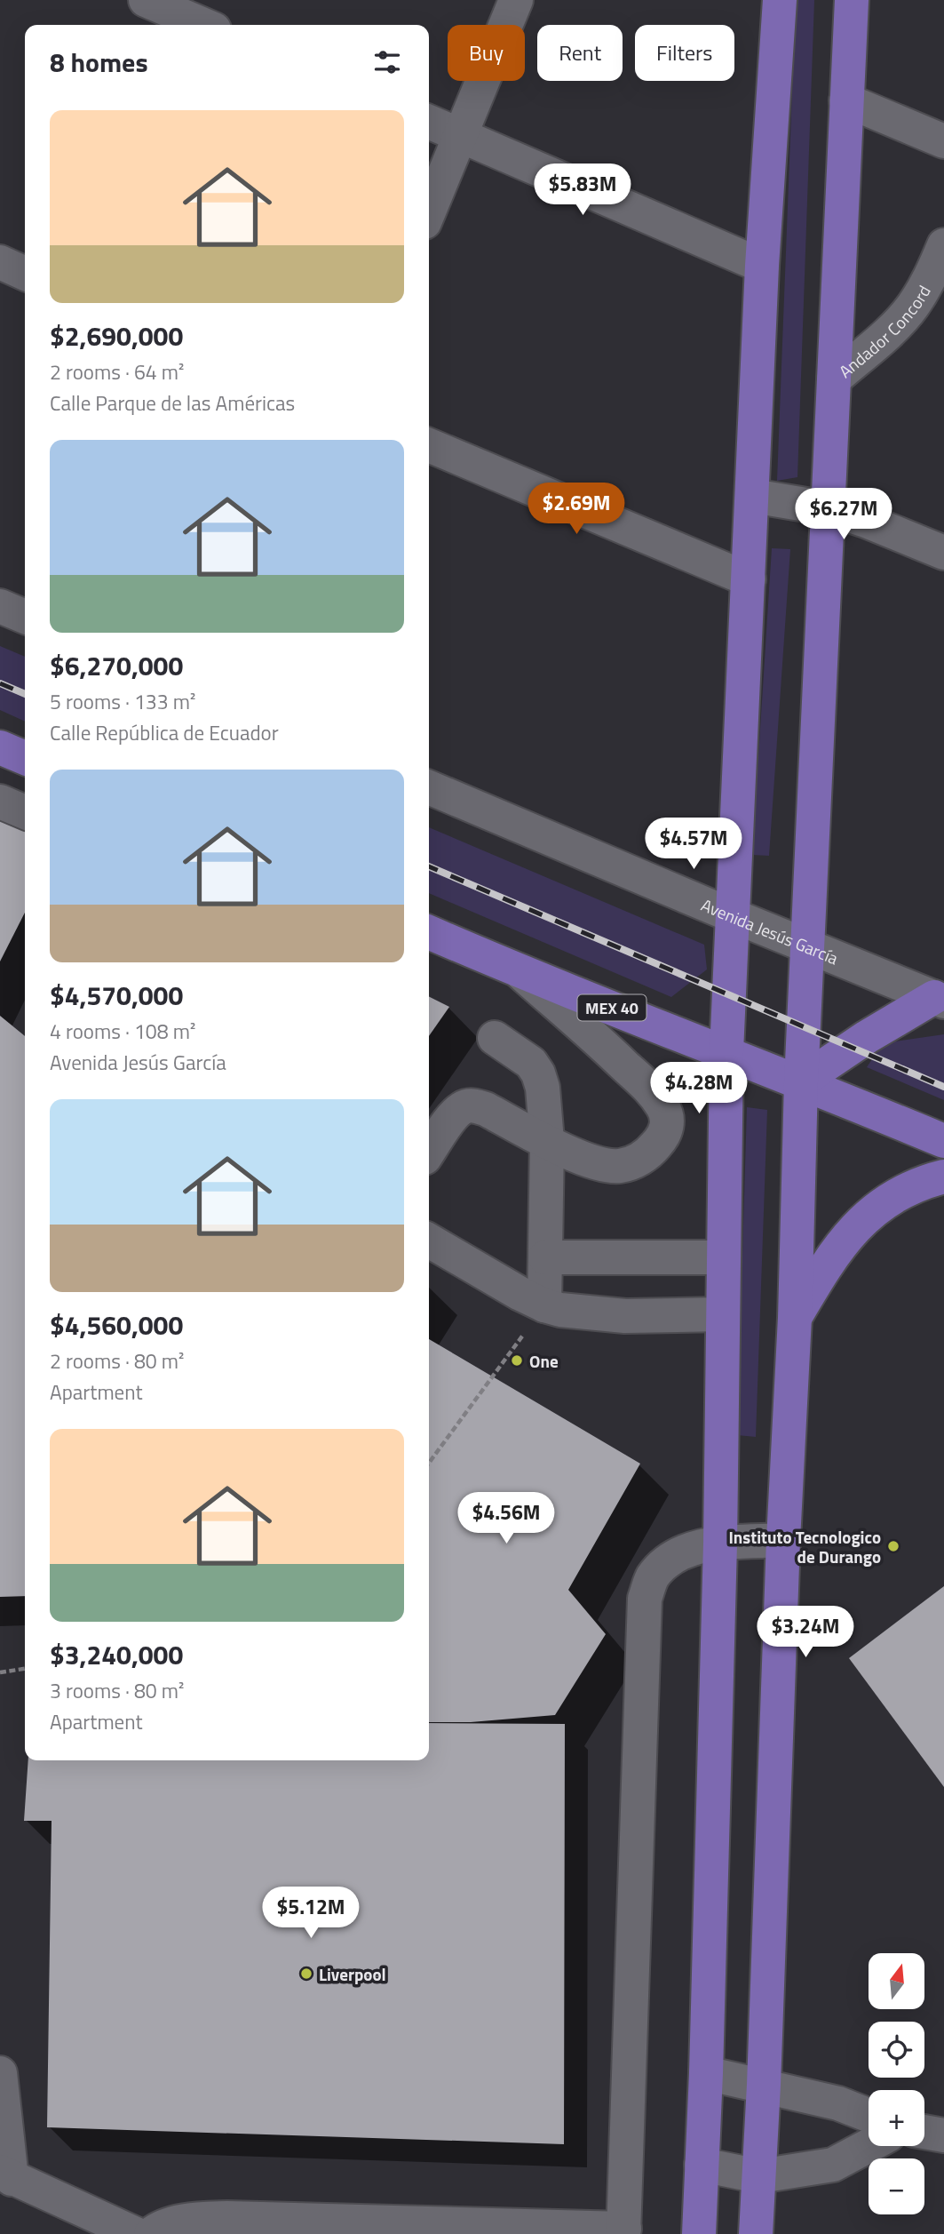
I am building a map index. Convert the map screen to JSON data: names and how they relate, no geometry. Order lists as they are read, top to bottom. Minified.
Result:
{"streets":{"main road":["MEX 40"],"street":["Andador Concord","Avenida Jesús García"]},"places":["One","Instituto Tecnologico de Durango","Liverpool"],"north":"top","page":{"chip":["Buy","Rent","Filters"],"heading":"8 homes","list":[{"name":"$2,690,000","note":"2 rooms · 64 m² · Calle Parque de las Américas"},{"name":"$6,270,000","note":"5 rooms · 133 m² · Calle República de Ecuador"},{"name":"$4,570,000","note":"4 rooms · 108 m² · Avenida Jesús García"},{"name":"$4,560,000","note":"2 rooms · 80 m² · Apartment"},{"name":"$3,240,000","note":"3 rooms · 80 m² · Apartment"}],"price":["$5.83M","$2.69M","$6.27M","$4.57M","$4.28M","$4.56M","$3.24M","$5.12M"],"map_buttons":["+","−"]}}
